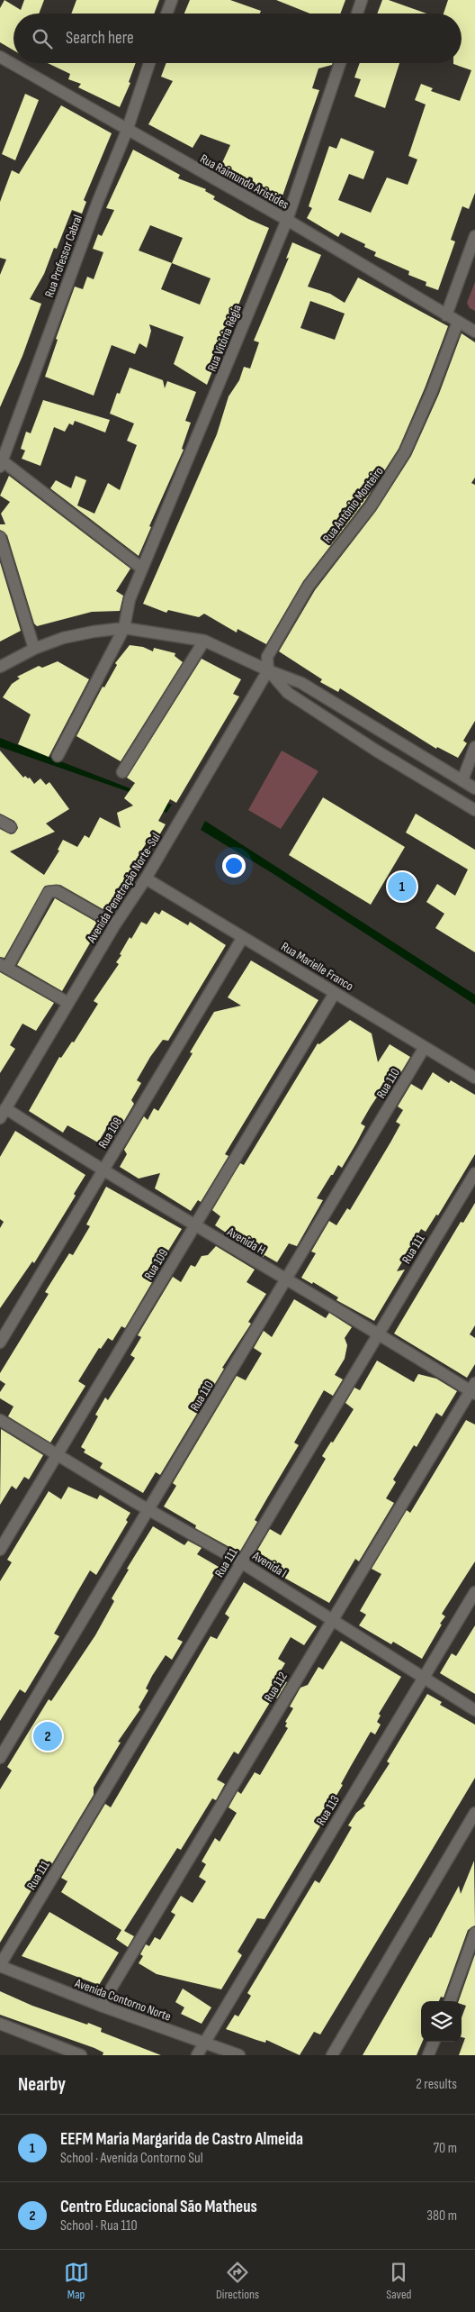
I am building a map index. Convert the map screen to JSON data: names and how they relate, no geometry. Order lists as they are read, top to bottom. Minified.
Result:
{"streets":{"street":["Rua Raimundo Aristides","Rua Professor Cabral","Rua Vitória Régia","Rua Antônio Monteiro","Avenida Penetração Norte-Sul","Rua Marielle Franco","Rua 110","Rua 108","Avenida H","Rua 111","Rua 109","Avenida I","Rua 112","Rua 113","Avenida Contorno Norte"]},"crossings":[["Rua Raimundo Aristides","Rua Professor Cabral"],["Rua Raimundo Aristides","Rua Vitória Régia"],["Rua Raimundo Aristides","Rua Antônio Monteiro"],["Rua Antônio Monteiro","Avenida Penetração Norte-Sul"],["Avenida Penetração Norte-Sul","Rua Marielle Franco"],["Avenida Penetração Norte-Sul","Avenida H"],["Rua Marielle Franco","Rua 110"],["Rua Marielle Franco","Rua 108"],["Rua Marielle Franco","Rua 109"],["Rua 110","Avenida H"],["Rua 110","Avenida I"],["Rua 108","Avenida H"],["Avenida H","Rua 111"],["Avenida H","Rua 109"],["Avenida H","Rua 112"],["Rua 111","Avenida I"],["Rua 111","Avenida Contorno Norte"],["Rua 109","Avenida I"],["Avenida I","Rua 112"],["Avenida I","Rua 113"],["Rua 112","Avenida Contorno Norte"],["Rua 113","Avenida Contorno Norte"]],"page":{"search":"Search here","pins":["1","2"],"heading":["Nearby","2 results"],"list":[{"mark":"1","name":"EEFM Maria Margarida de Castro Almeida","note":"School · Avenida Contorno Sul","value":"70 m"},{"mark":"2","name":"Centro Educacional São Matheus","note":"School · Rua 110","value":"380 m"}],"nav":["Map","Directions","Saved"]}}
